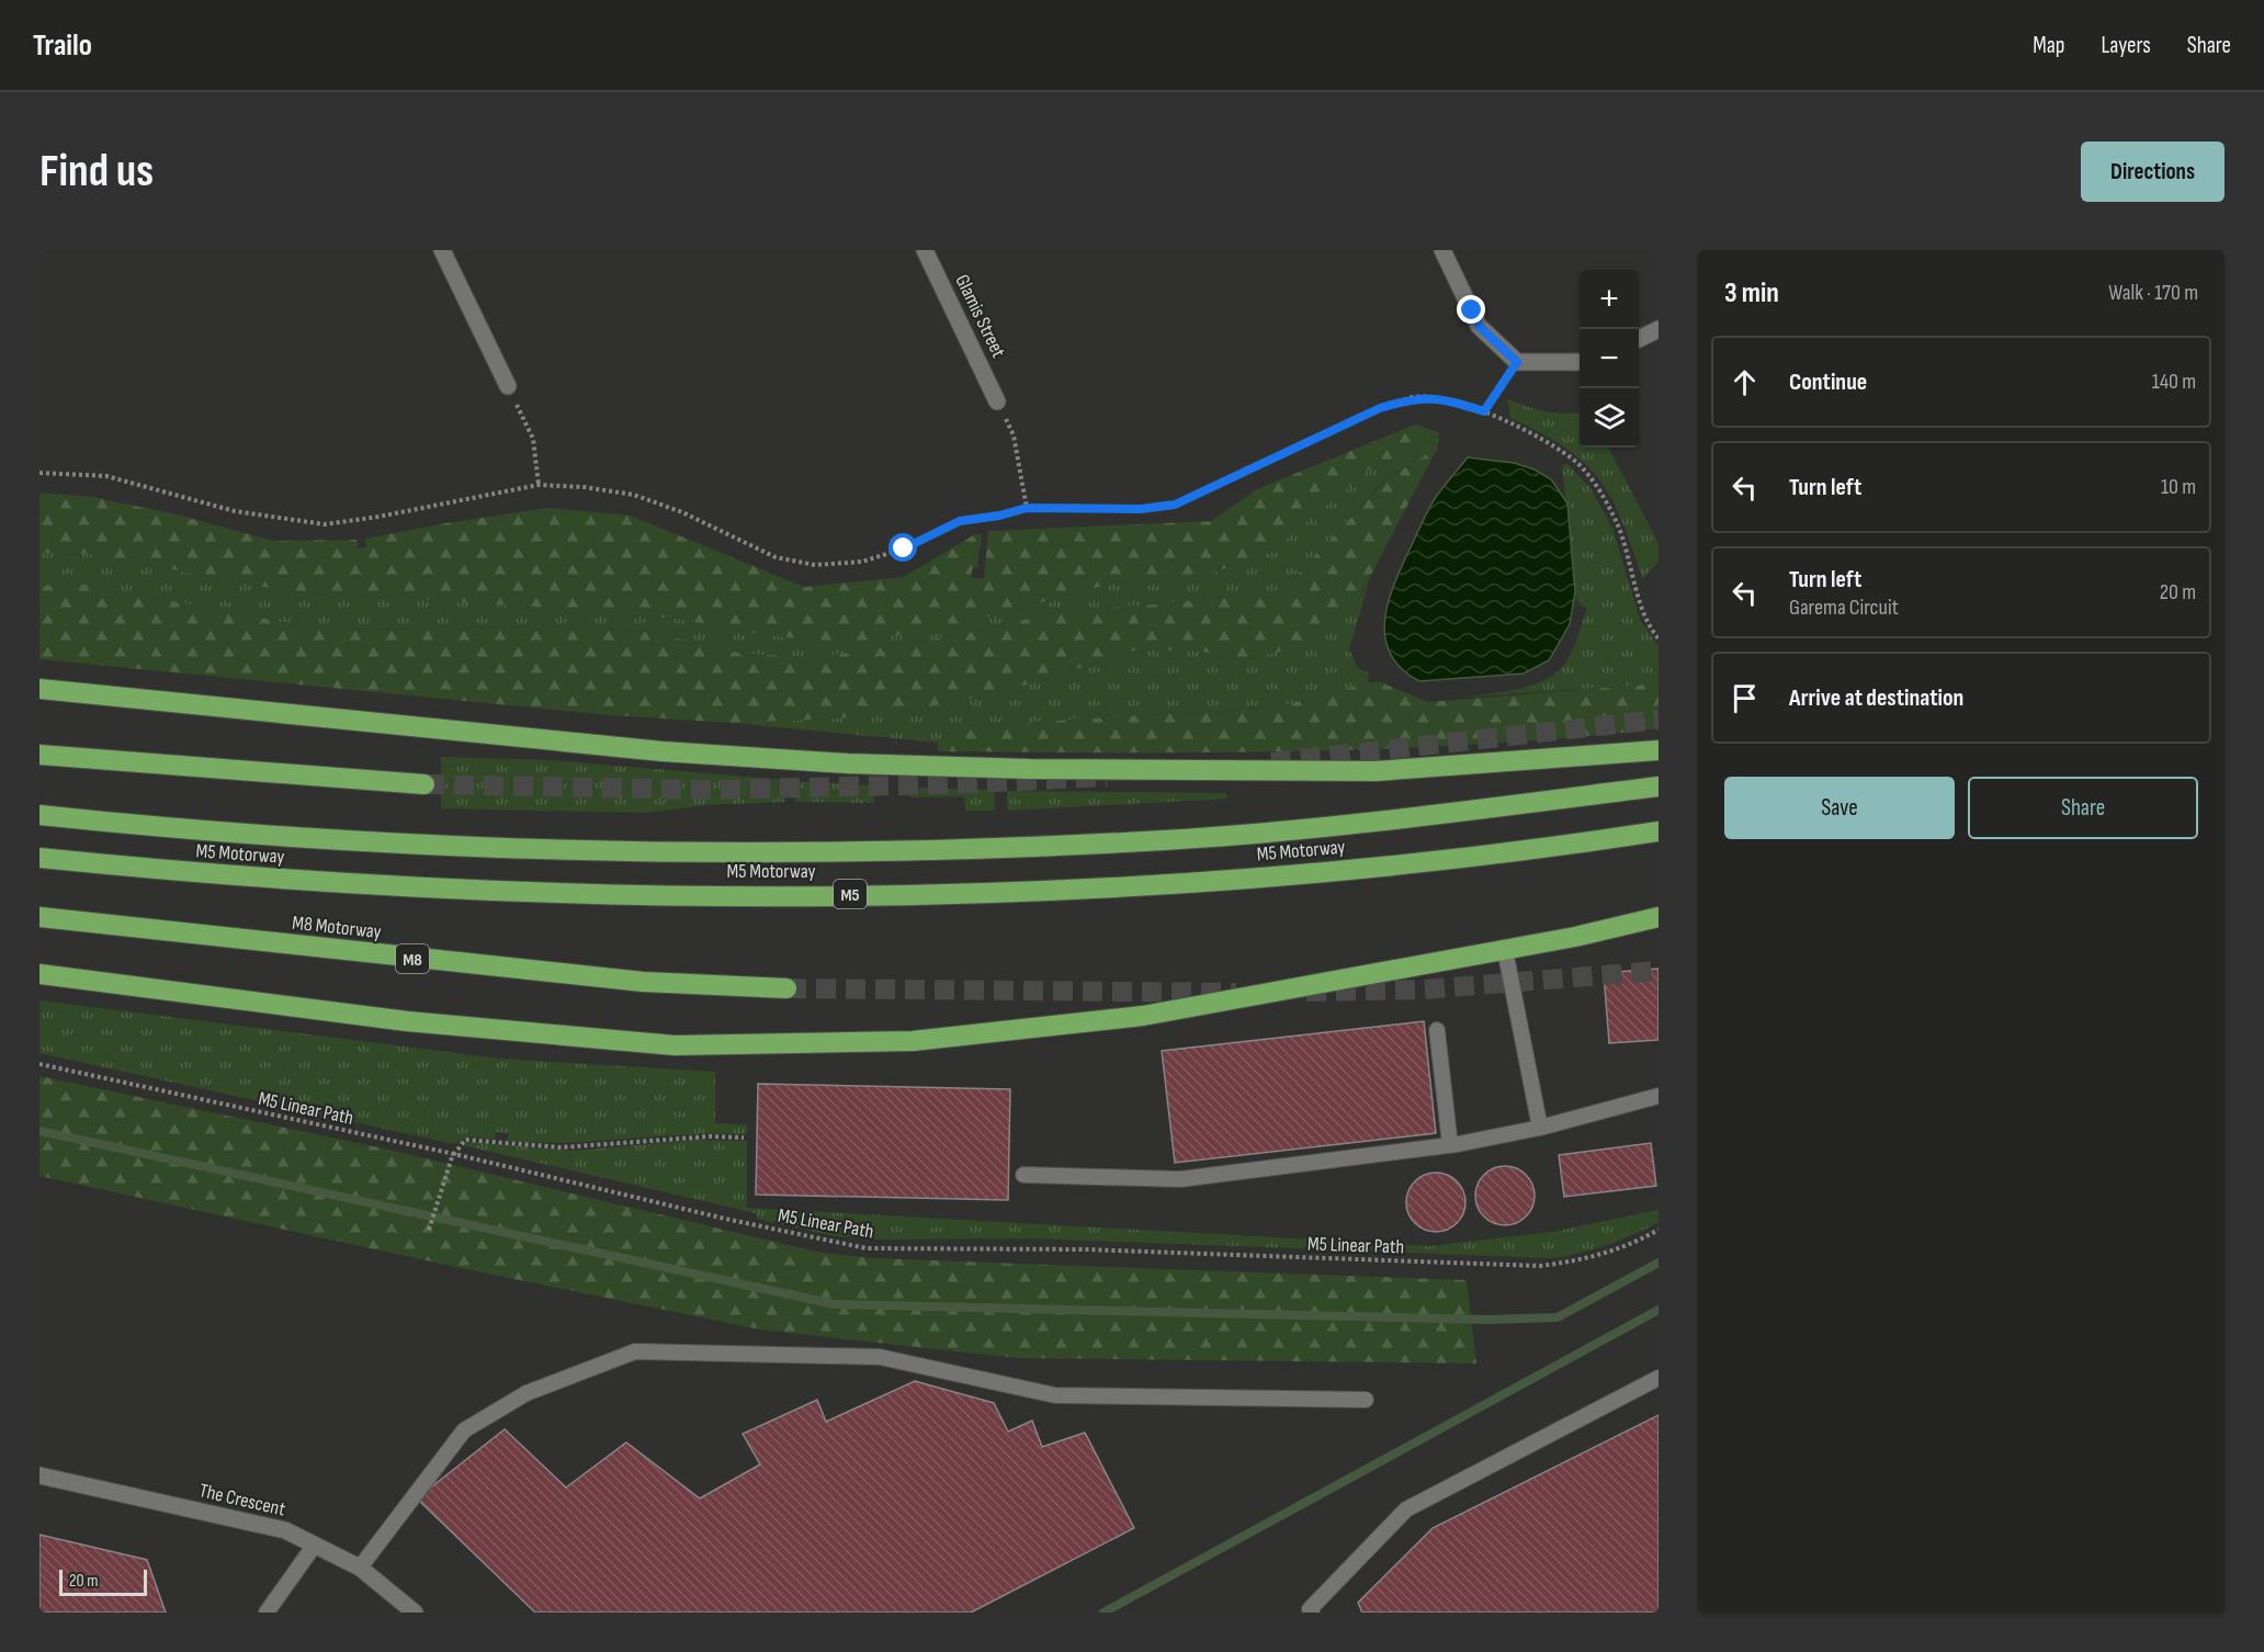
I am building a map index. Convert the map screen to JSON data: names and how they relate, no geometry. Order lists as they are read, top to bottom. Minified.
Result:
{"streets":{"highway":["M5 Motorway","M5","M8 Motorway","M8"],"street":["Glamis Street","The Crescent"],"path":["M5 Linear Path"]},"scale_bar":"20 m","page":{"header":"Trailo","nav":["Map","Layers","Share"],"buttons":["Directions",["Save","Share"]],"title":"Find us","heading":["3 min","Walk · 170 m"],"map_buttons":["+","−"],"list":[["Continue","140 m"],["Turn left","10 m"],["Turn left","Garema Circuit","20 m"],"Arrive at destination"],"scale":"20 m"}}
